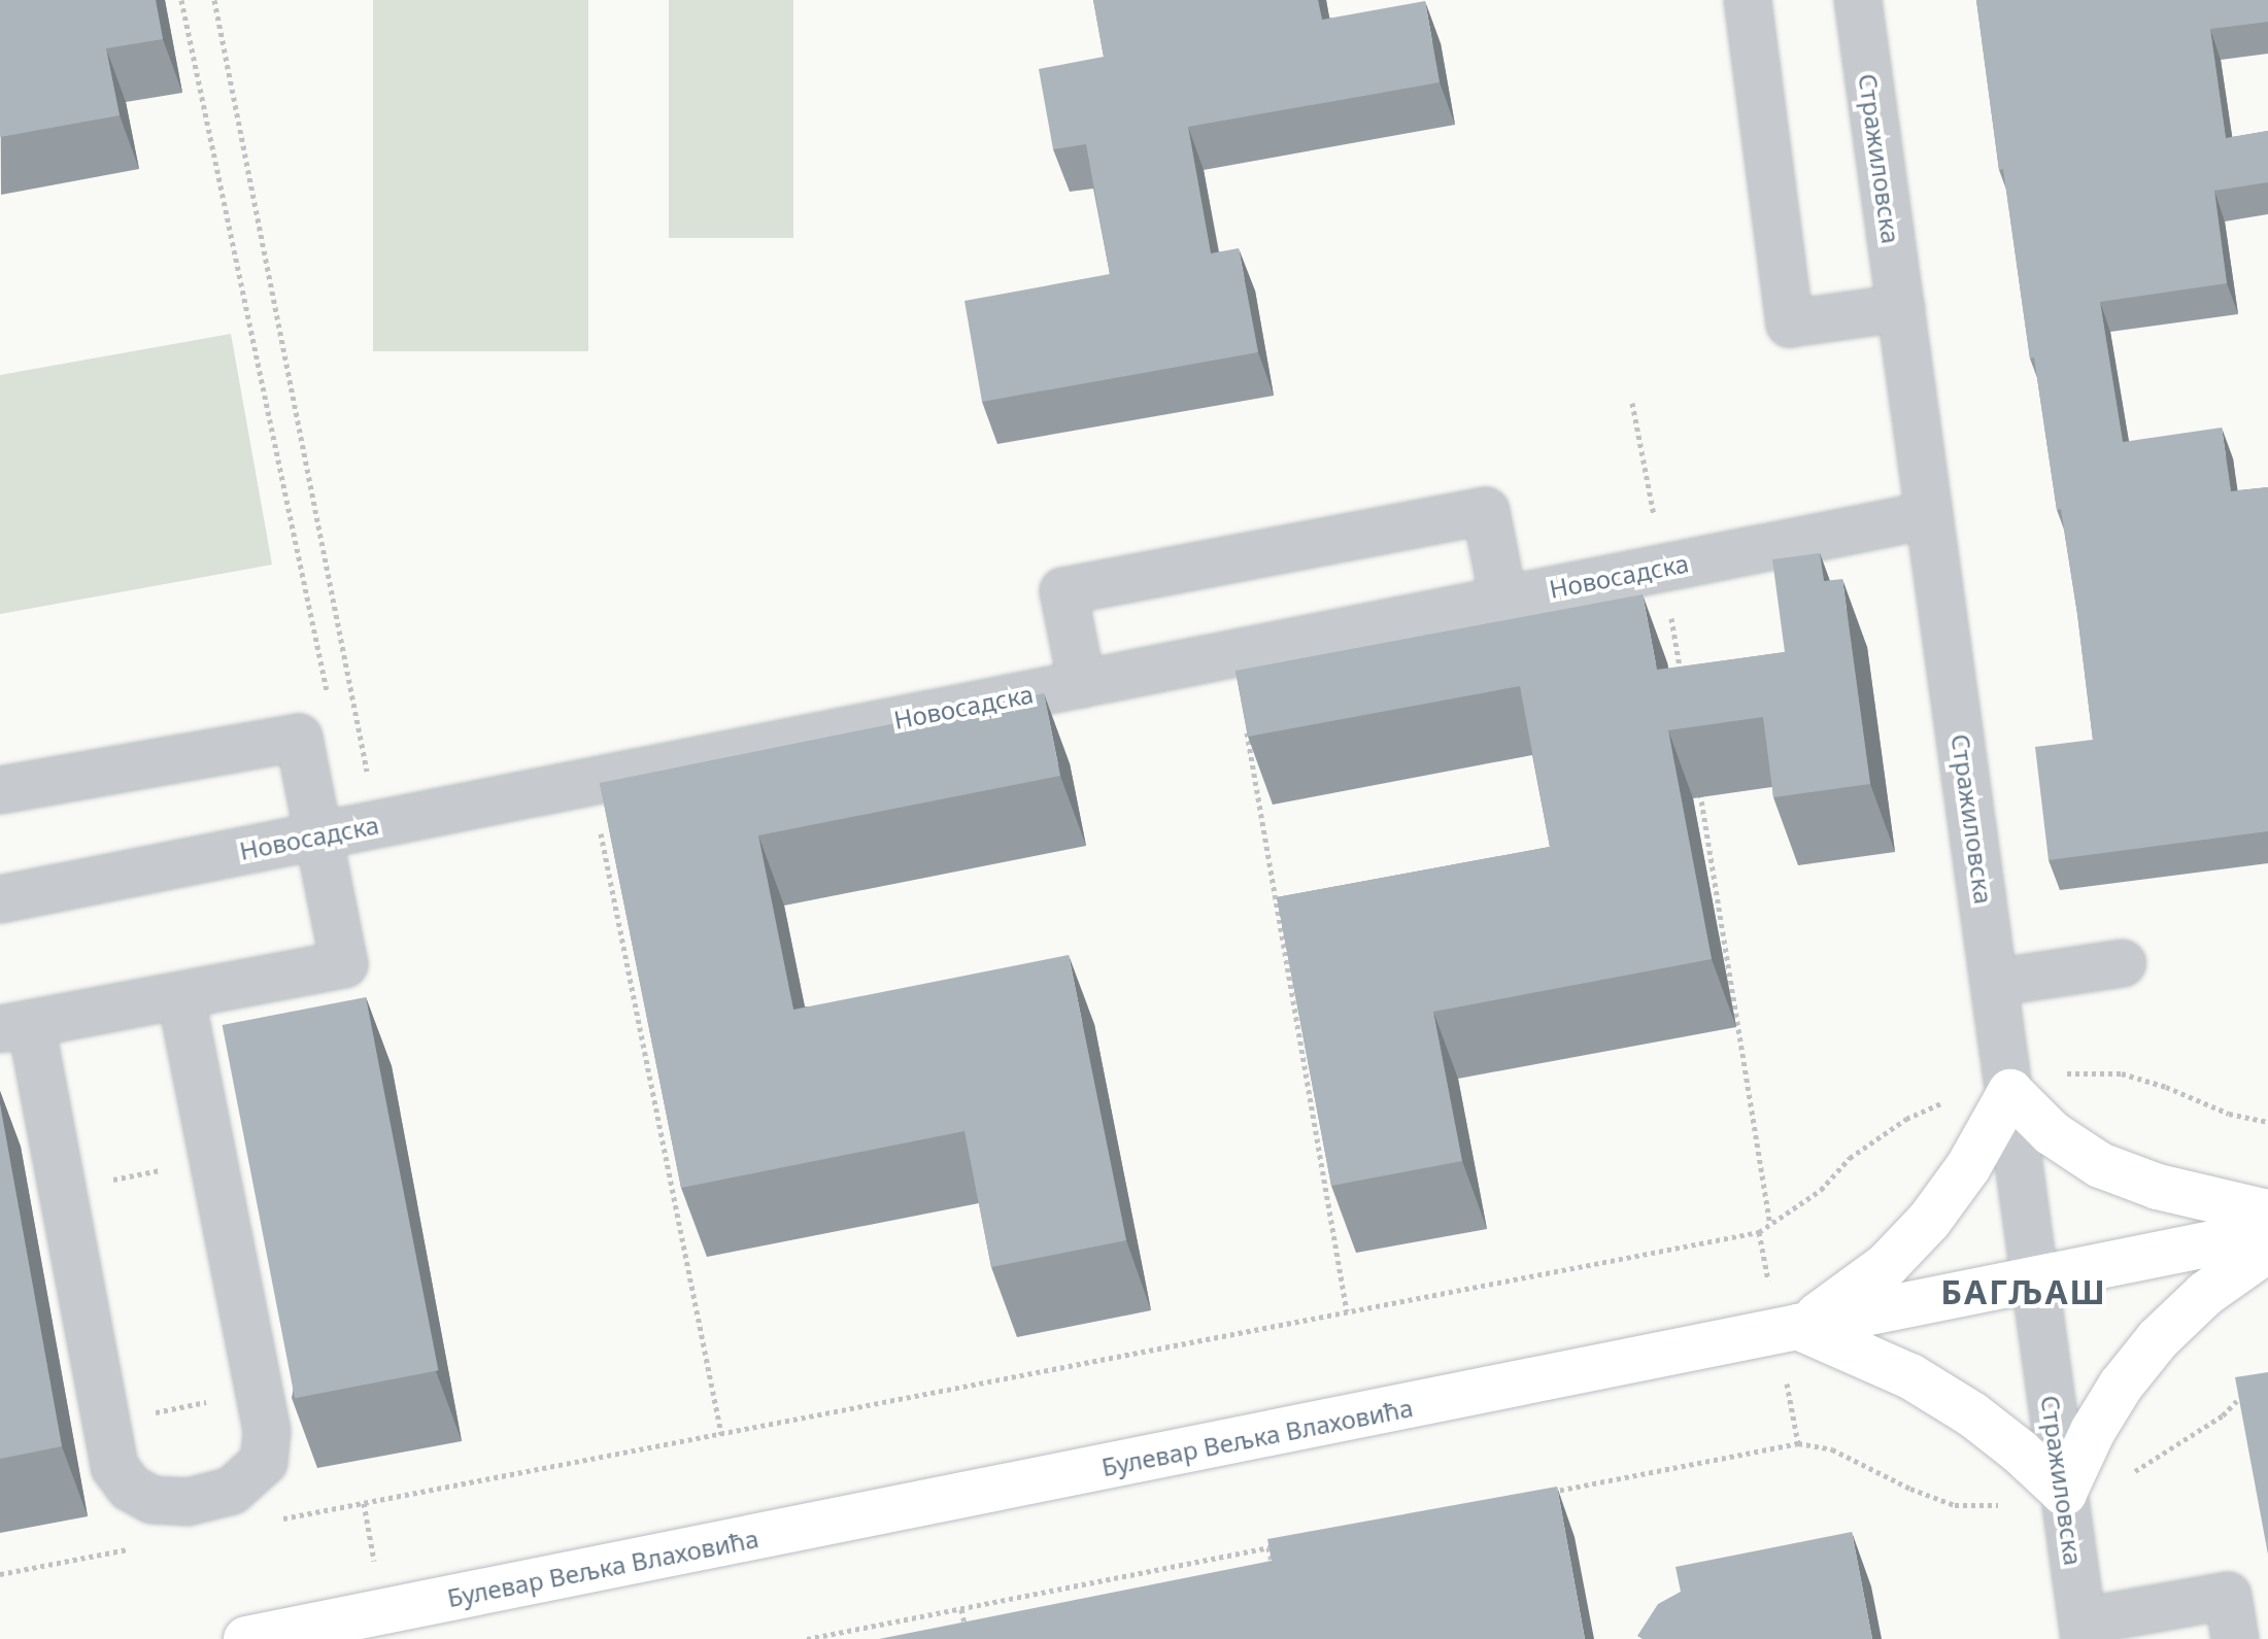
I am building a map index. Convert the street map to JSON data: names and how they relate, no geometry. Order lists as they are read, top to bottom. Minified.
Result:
{"streets":{"main road":["Булевар Вељка Влаховића"],"street":["Стражиловска","Новосадска"]},"crossings":[["Стражиловска","Новосадска"],["Стражиловска","Булевар Вељка Влаховића"]],"districts":["БАГЉАШ"]}
